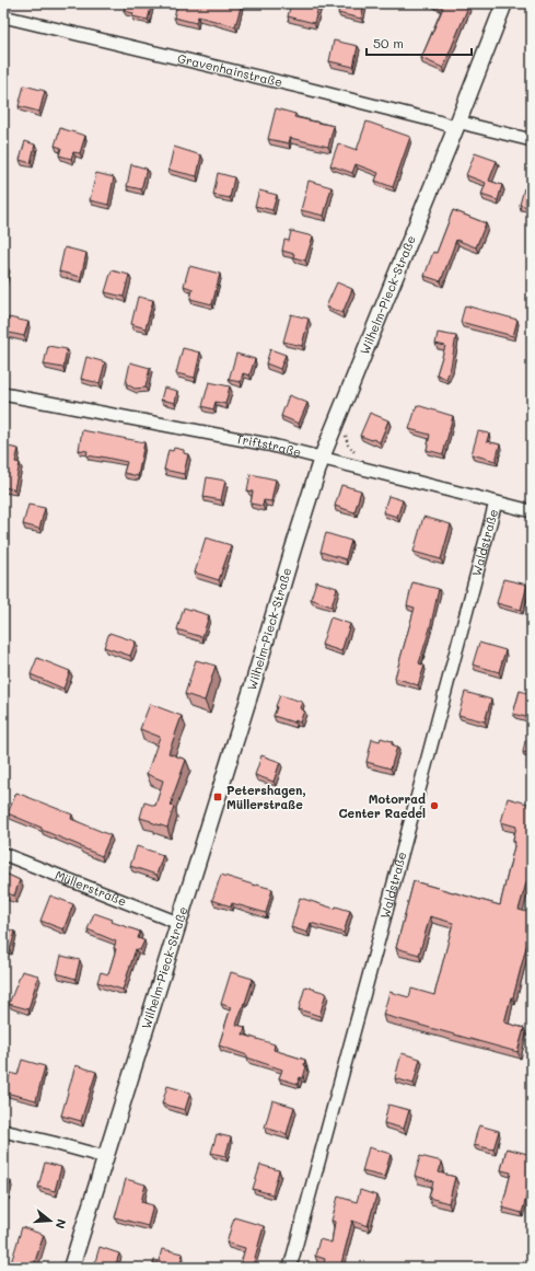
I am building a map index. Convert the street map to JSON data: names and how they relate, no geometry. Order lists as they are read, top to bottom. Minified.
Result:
{"streets":{"street":["Gravenhainstraße","Wilhelm-Pieck-Straße","Triftstraße","Waldstraße","Müllerstraße"]},"crossings":[["Gravenhainstraße","Wilhelm-Pieck-Straße"],["Wilhelm-Pieck-Straße","Triftstraße"],["Wilhelm-Pieck-Straße","Müllerstraße"],["Triftstraße","Waldstraße"]],"places":{"transit":["Petershagen, Müllerstraße"],"other":["Motorrad Center Raedel"]},"scale_bar":"50 m","north":"right"}
